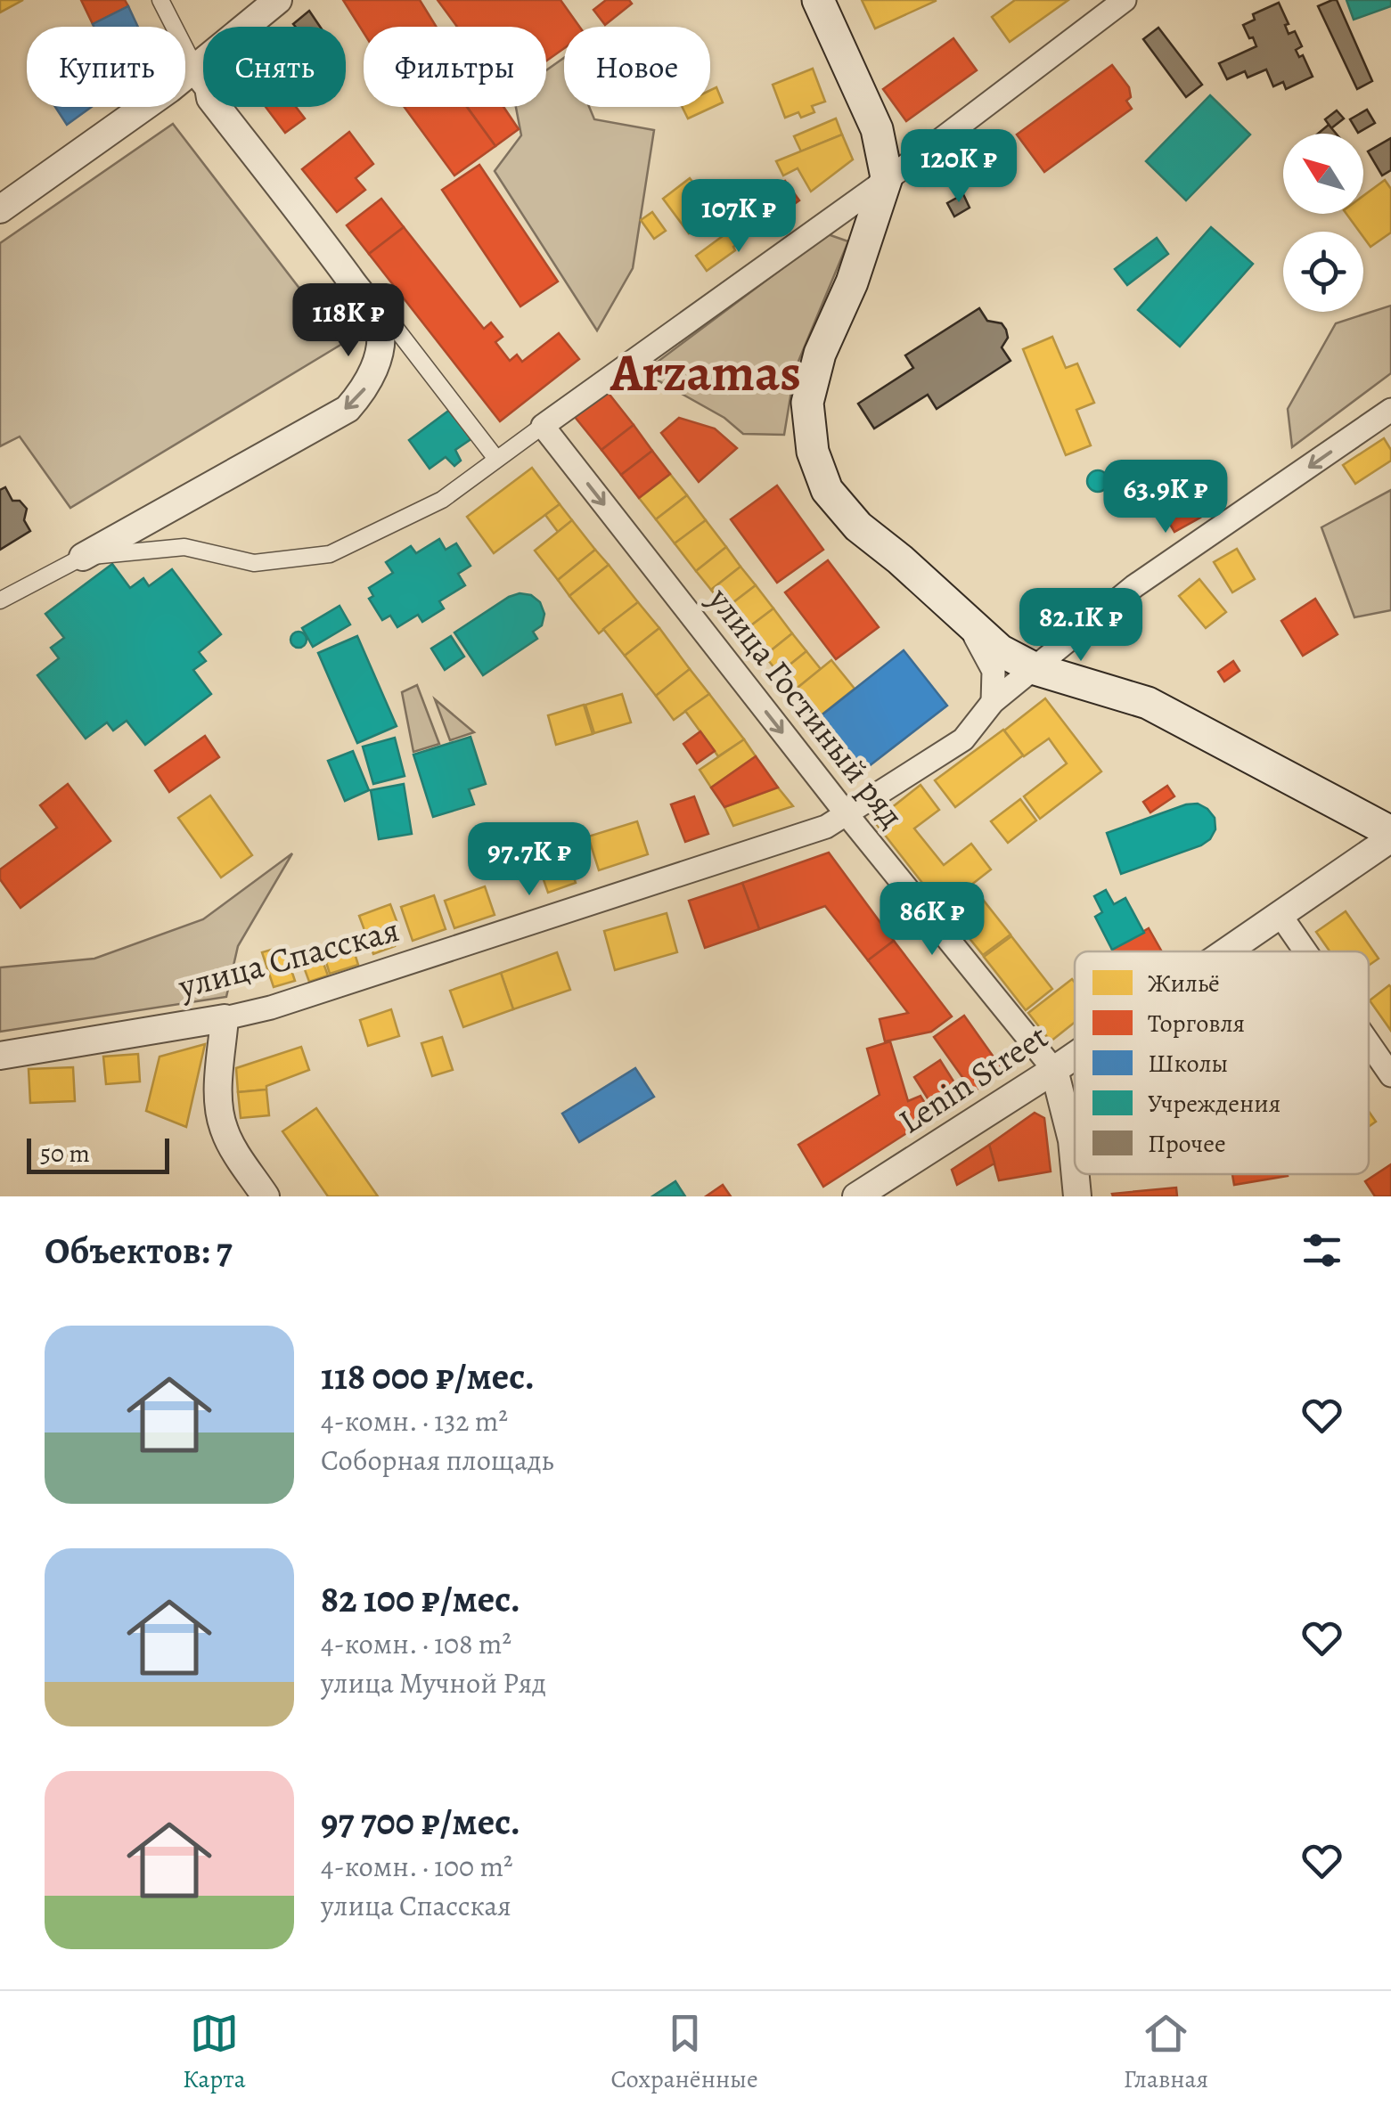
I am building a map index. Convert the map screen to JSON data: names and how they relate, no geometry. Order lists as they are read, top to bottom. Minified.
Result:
{"streets":{"street":["улица Гостиный ряд","улица Спасская","Lenin Street"]},"crossings":[["улица Гостиный ряд","улица Спасская"],["улица Гостиный ряд","Lenin Street"]],"one_way":["улица Гостиный ряд"],"districts":["Arzamas"],"legend":["Жильё","Торговля","Школы","Учреждения","Прочее"],"scale_bar":"50 m","north":"top left","page":{"chip":["Купить","Снять","Фильтры","Новое"],"price":["120K ₽","107K ₽","118K ₽","63.9K ₽","82.1K ₽","97.7K ₽","86K ₽"],"scale":"50 m","heading":"Объектов: 7","list":[{"name":"118 000 ₽/мес.","note":"4-комн. · 132 m² · Соборная площадь"},{"name":"82 100 ₽/мес.","note":"4-комн. · 108 m² · улица Мучной Ряд"},{"name":"97 700 ₽/мес.","note":"4-комн. · 100 m² · улица Спасская"}],"tabs":["Карта","Сохранённые","Главная"]}}
